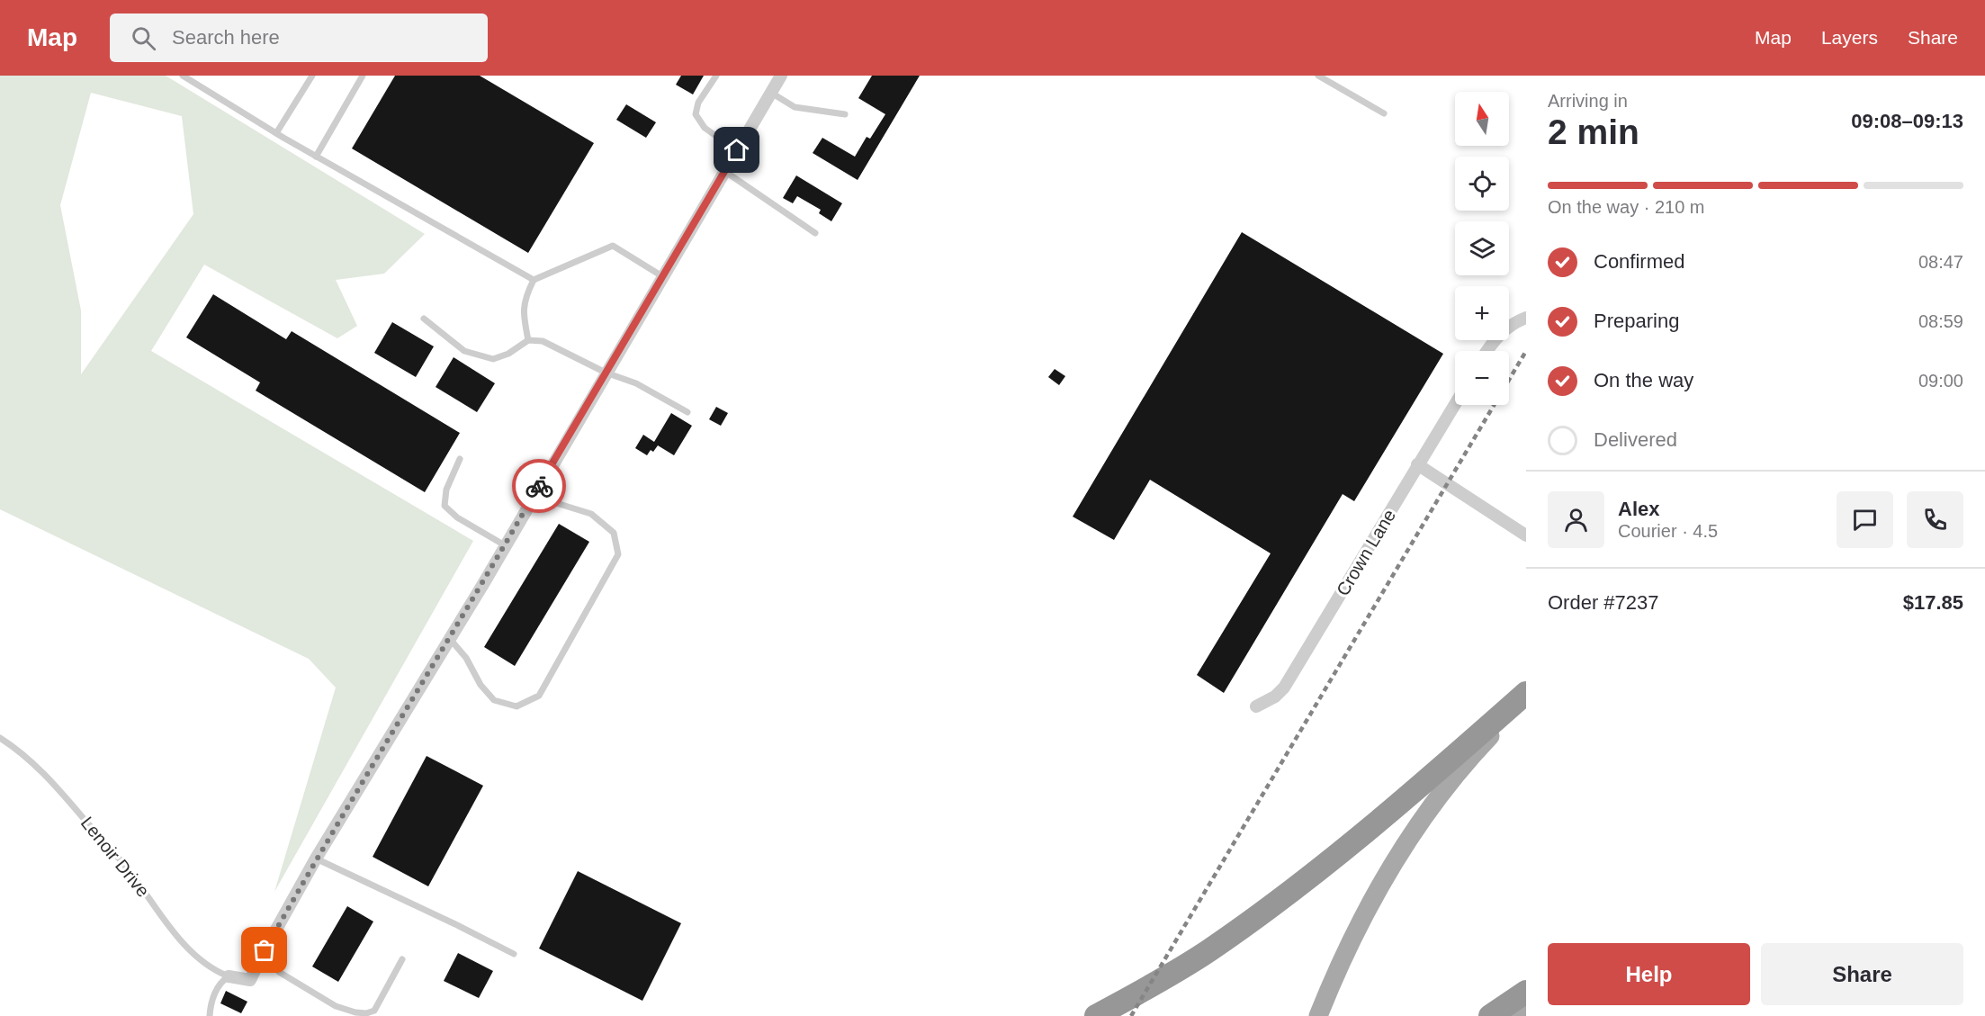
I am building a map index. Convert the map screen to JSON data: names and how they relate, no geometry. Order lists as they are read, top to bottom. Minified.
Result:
{"streets":{"street":["Crown Lane"],"lane":["Lenoir Drive"]},"north":"top","page":{"header":"Map","search":"Search here","nav":["Map","Layers","Share"],"heading":["2 min","Arriving in","09:08–09:13"],"panel":["Alex","Courier · 4.5","Order #7237","$17.85"],"map_buttons":["+","−"],"bar":"On the way · 210 m","list":[["Confirmed","08:47"],["Preparing","08:59"],["On the way","09:00"],"Delivered"],"buttons":["Help","Share"]}}
